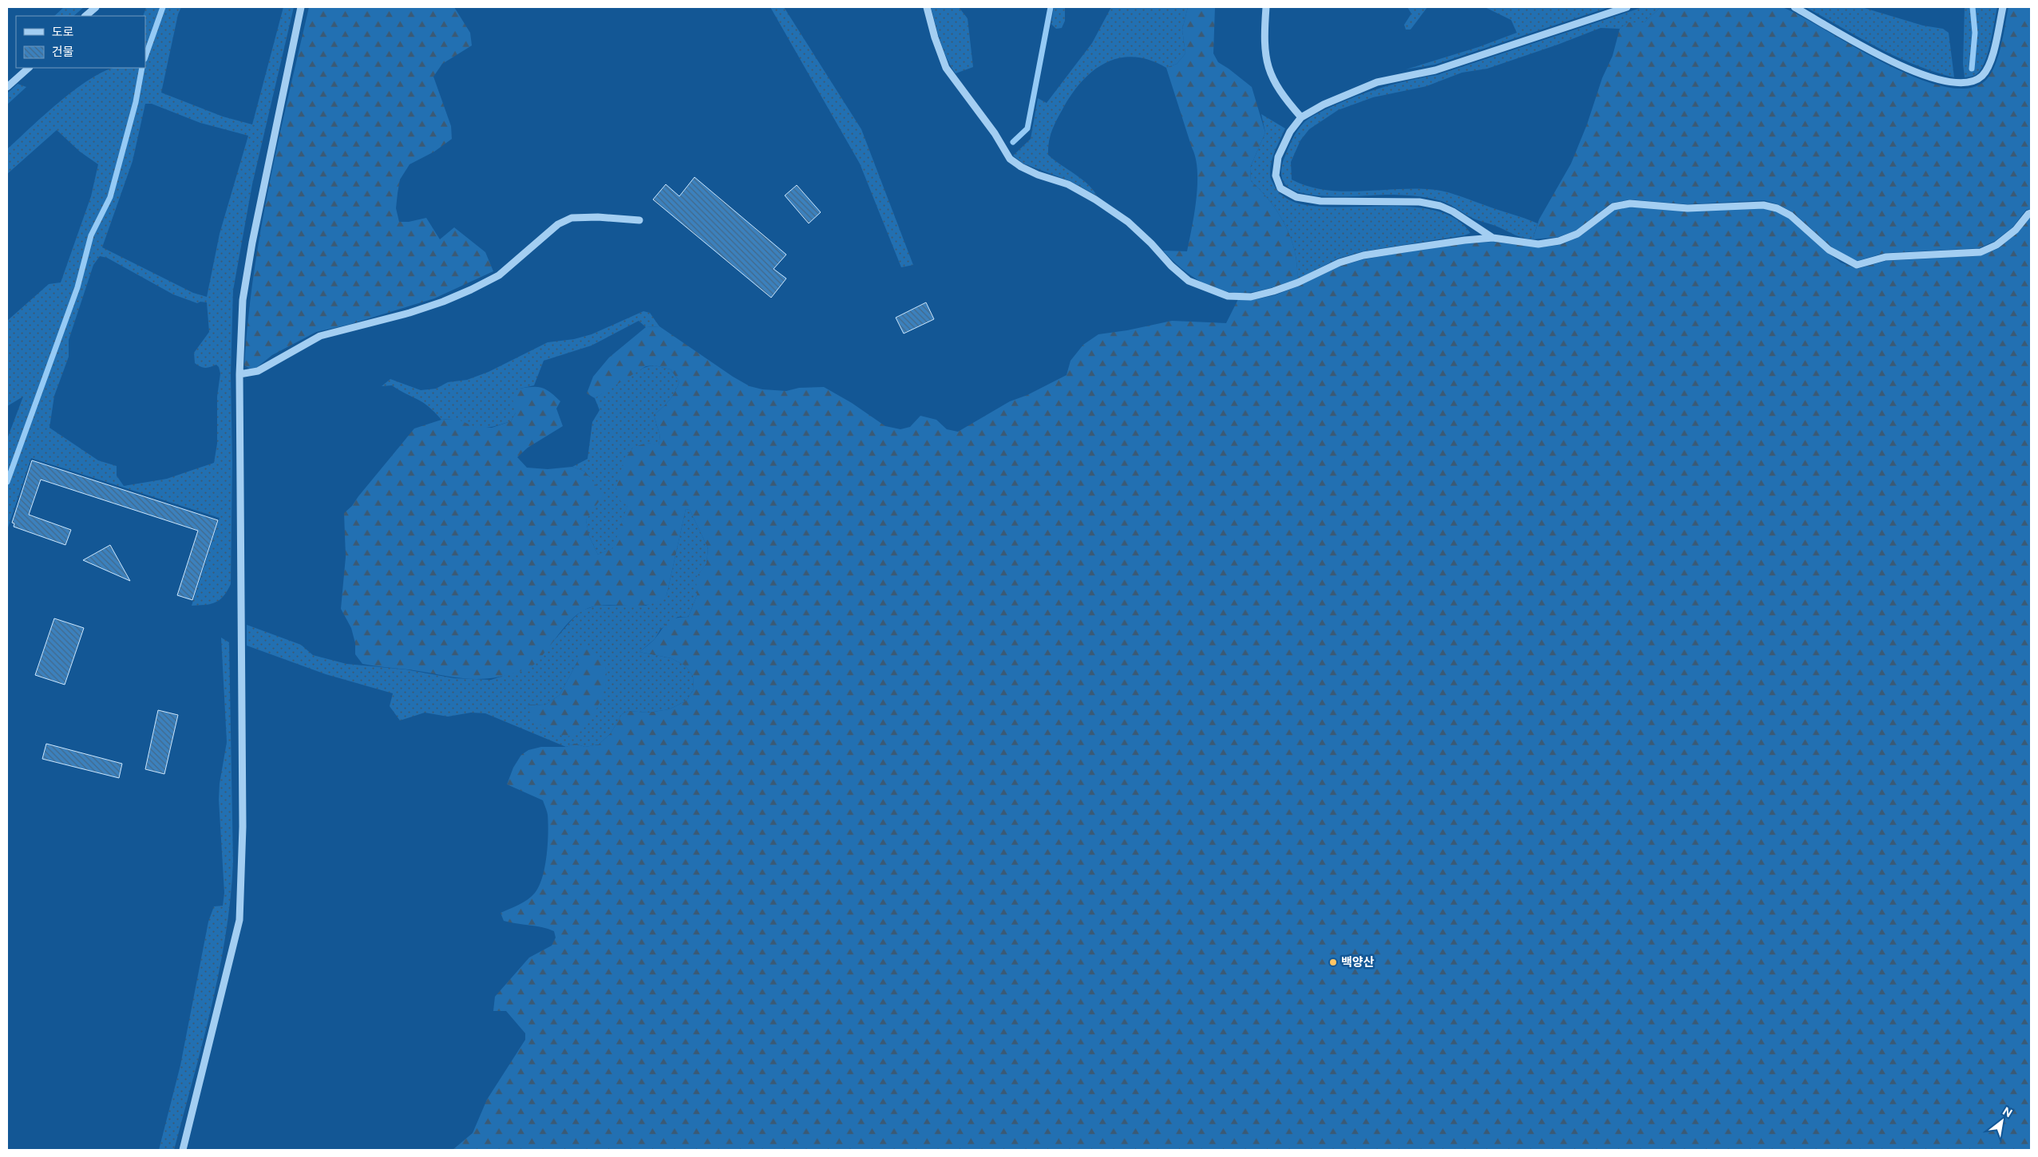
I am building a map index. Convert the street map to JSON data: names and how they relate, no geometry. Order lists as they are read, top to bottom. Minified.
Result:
{"places":["백양산"],"legend":["도로","건물"],"north":"top right"}
